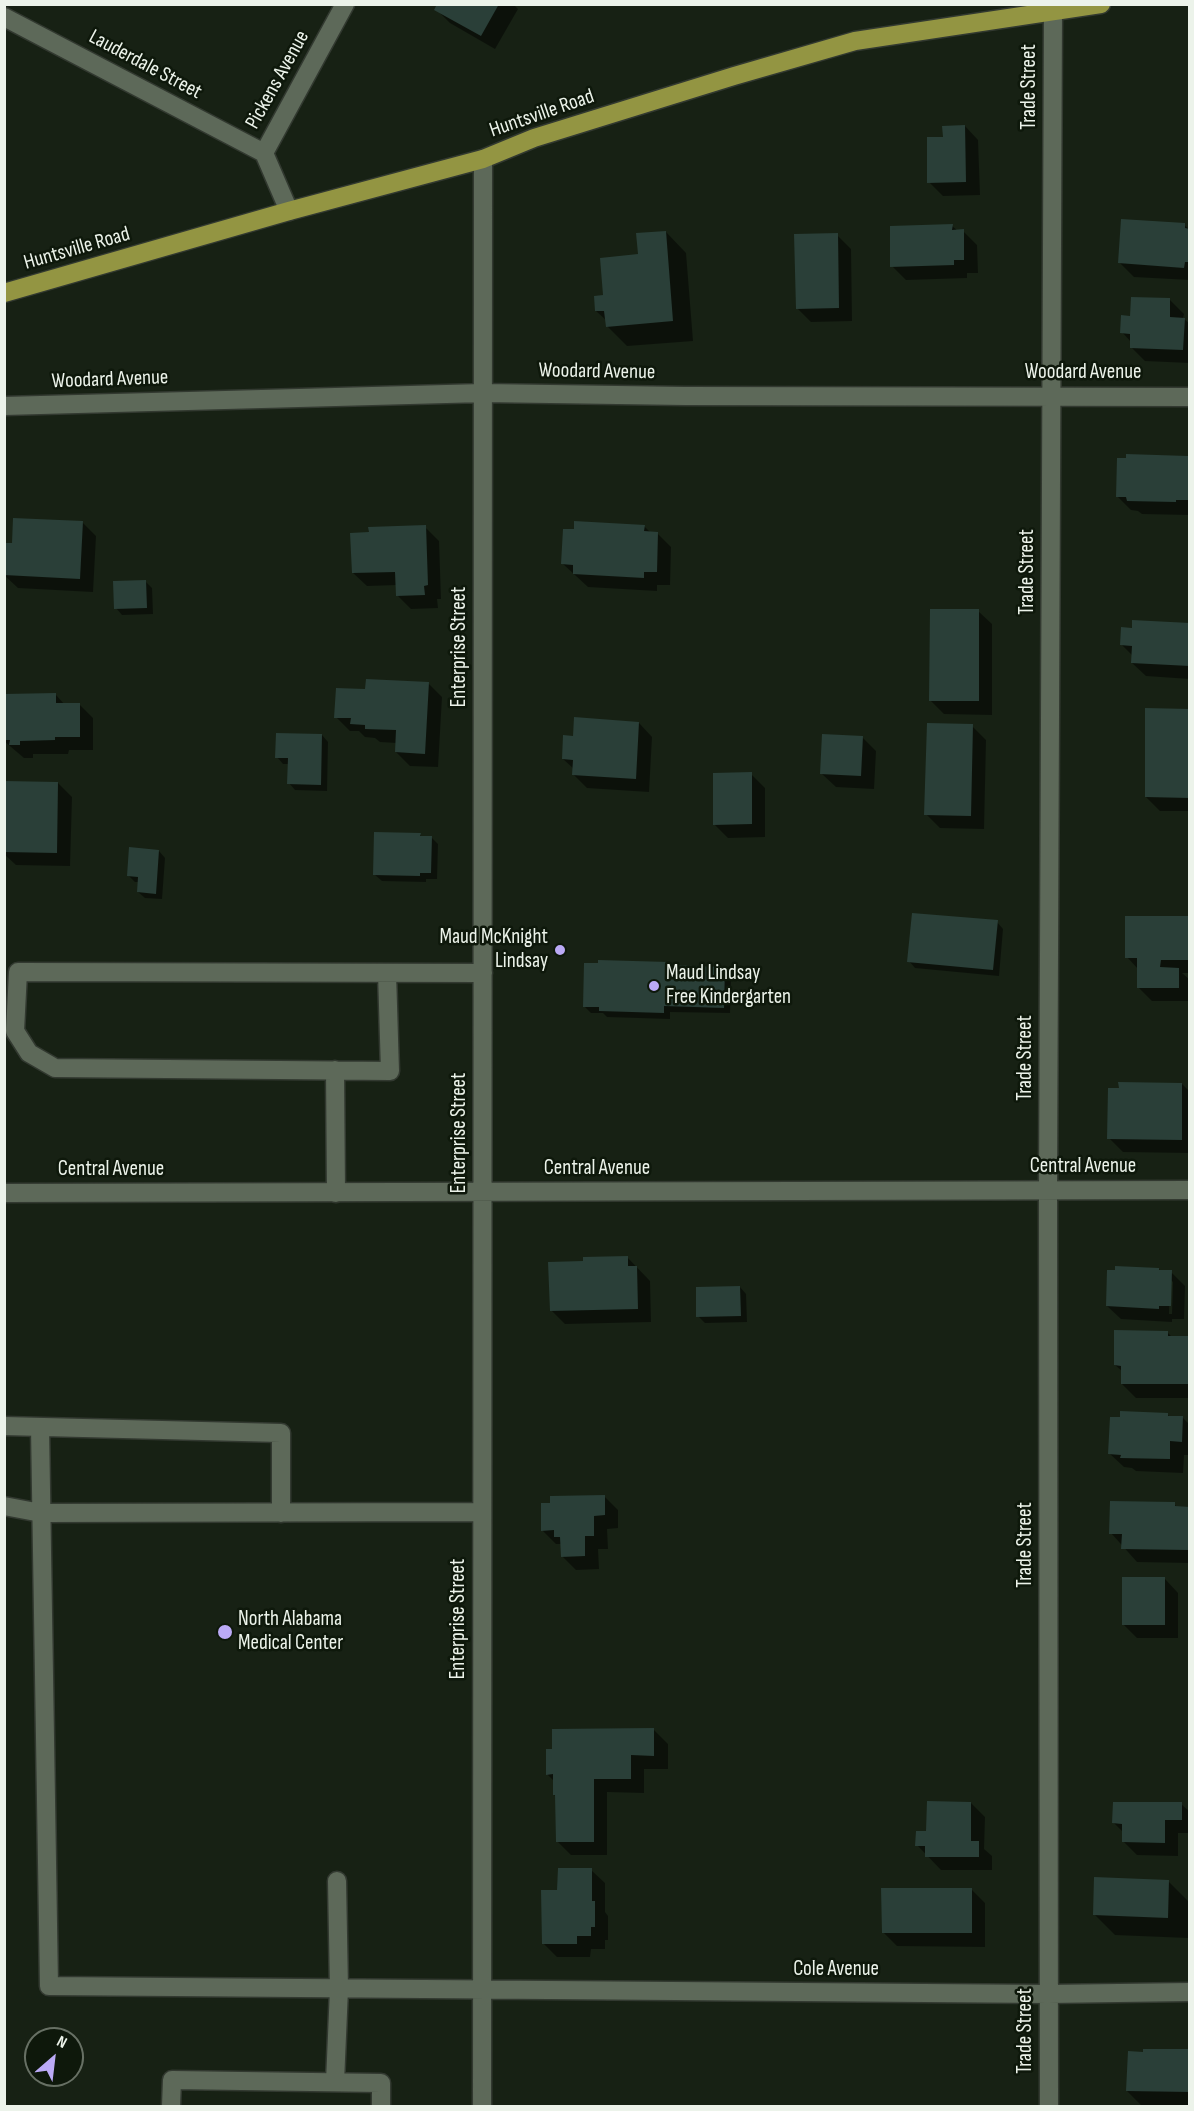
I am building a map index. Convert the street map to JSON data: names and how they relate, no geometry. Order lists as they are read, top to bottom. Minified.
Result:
{"streets":{"main road":["Huntsville Road"],"street":["Lauderdale Street","Pickens Avenue","Trade Street","Woodard Avenue","Enterprise Street","Central Avenue","Cole Avenue"]},"crossings":[["Lauderdale Street","Pickens Avenue"],["Pickens Avenue","Huntsville Road"],["Trade Street","Huntsville Road"],["Trade Street","Woodard Avenue"],["Trade Street","Central Avenue"],["Trade Street","Cole Avenue"],["Huntsville Road","Enterprise Street"],["Woodard Avenue","Enterprise Street"],["Enterprise Street","Central Avenue"],["Enterprise Street","Cole Avenue"]],"places":["Maud McKnight Lindsay","Maud Lindsay Free Kindergarten","North Alabama Medical Center"],"north":"top right"}
